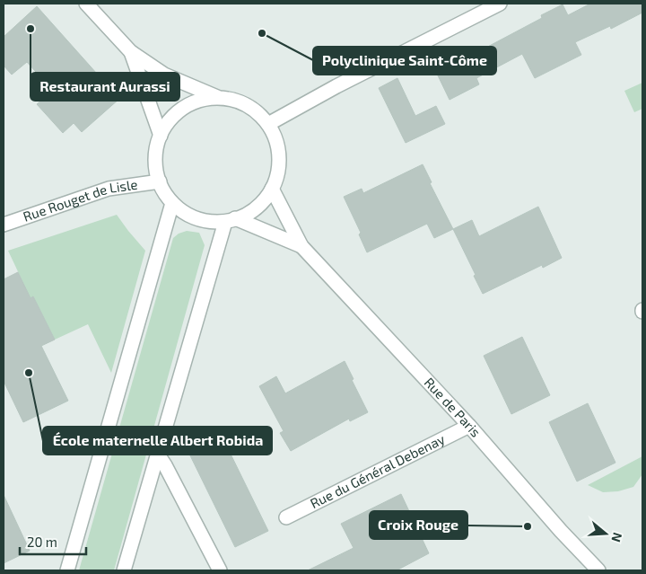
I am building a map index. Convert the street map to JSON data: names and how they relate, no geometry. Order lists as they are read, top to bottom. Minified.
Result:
{"streets":{"street":["Rue Rouget de Lisle","Rue de Paris","Rue du Général Debenay"]},"crossings":[["Rue Rouget de Lisle","Rue de Paris"],["Rue de Paris","Rue du Général Debenay"]],"places":["Restaurant Aurassi","Polyclinique Saint-Côme","École maternelle Albert Robida","Croix Rouge"],"scale_bar":"20 m","north":"right"}
